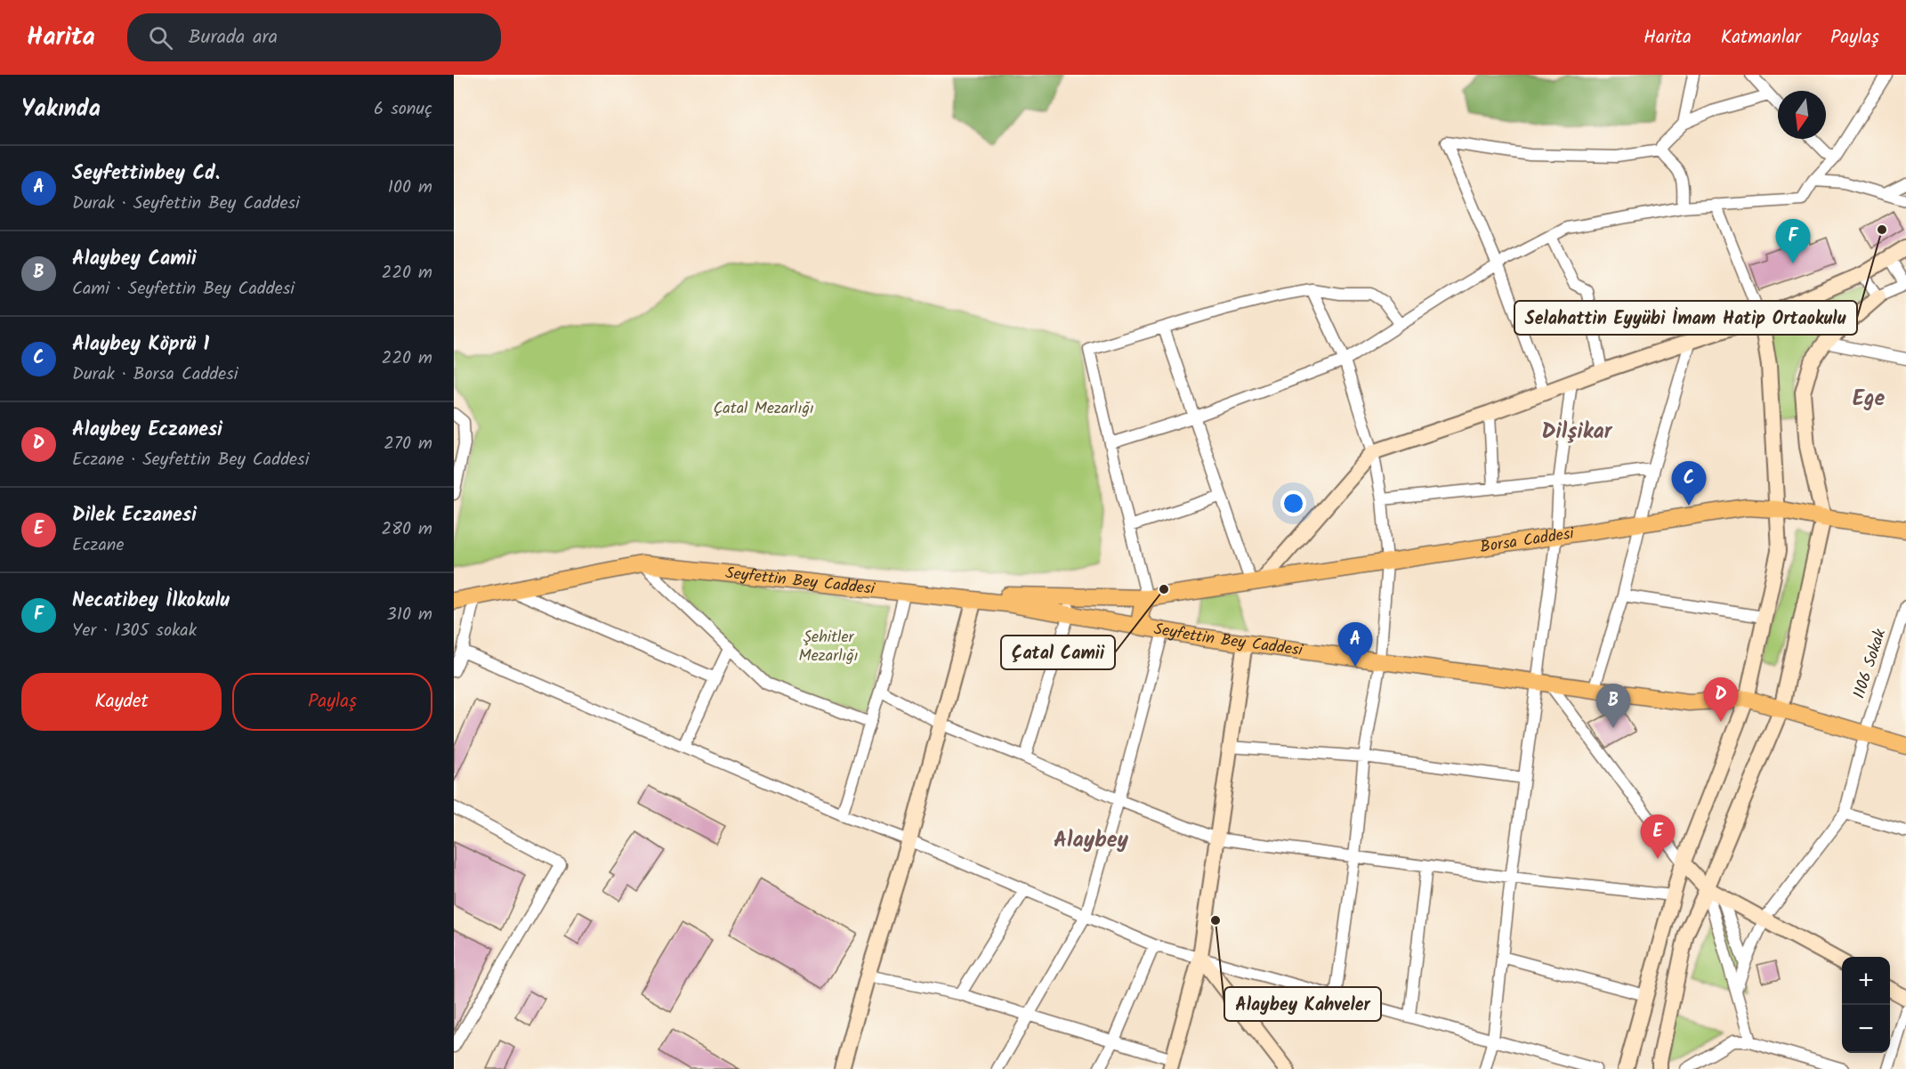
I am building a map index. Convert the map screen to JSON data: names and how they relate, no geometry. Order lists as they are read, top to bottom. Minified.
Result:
{"streets":{"main road":["Borsa Caddesi","Seyfettin Bey Caddesi"],"street":["1106 Sokak"]},"crossings":[["Borsa Caddesi","Seyfettin Bey Caddesi"],["Seyfettin Bey Caddesi","1106 Sokak"]],"districts":["Ege","Dilşikar","Alaybey"],"parks":["Çatal Mezarlığı","Şehitler Mezarlığı"],"places":["Selahattin Eyyübi İmam Hatip Ortaokulu","Çatal Camii","Alaybey Kahveler"],"north":"bottom","page":{"header":"Harita","search":"Burada ara","nav":["Harita","Katmanlar","Paylaş"],"heading":["Yakında","6 sonuç"],"list":[{"mark":"A","name":"Seyfettinbey Cd.","note":"Durak · Seyfettin Bey Caddesi","value":"100 m"},{"mark":"B","name":"Alaybey Camii","note":"Cami · Seyfettin Bey Caddesi","value":"220 m"},{"mark":"C","name":"Alaybey Köprü 1","note":"Durak · Borsa Caddesi","value":"220 m"},{"mark":"D","name":"Alaybey Eczanesi","note":"Eczane · Seyfettin Bey Caddesi","value":"270 m"},{"mark":"E","name":"Dilek Eczanesi","note":"Eczane","value":"280 m"},{"mark":"F","name":"Necatibey İlkokulu","note":"Yer · 1305 sokak","value":"310 m"}],"pins":["F","C","A","D","B","E"],"buttons":["Kaydet","Paylaş"],"map_buttons":["+","−"]}}
